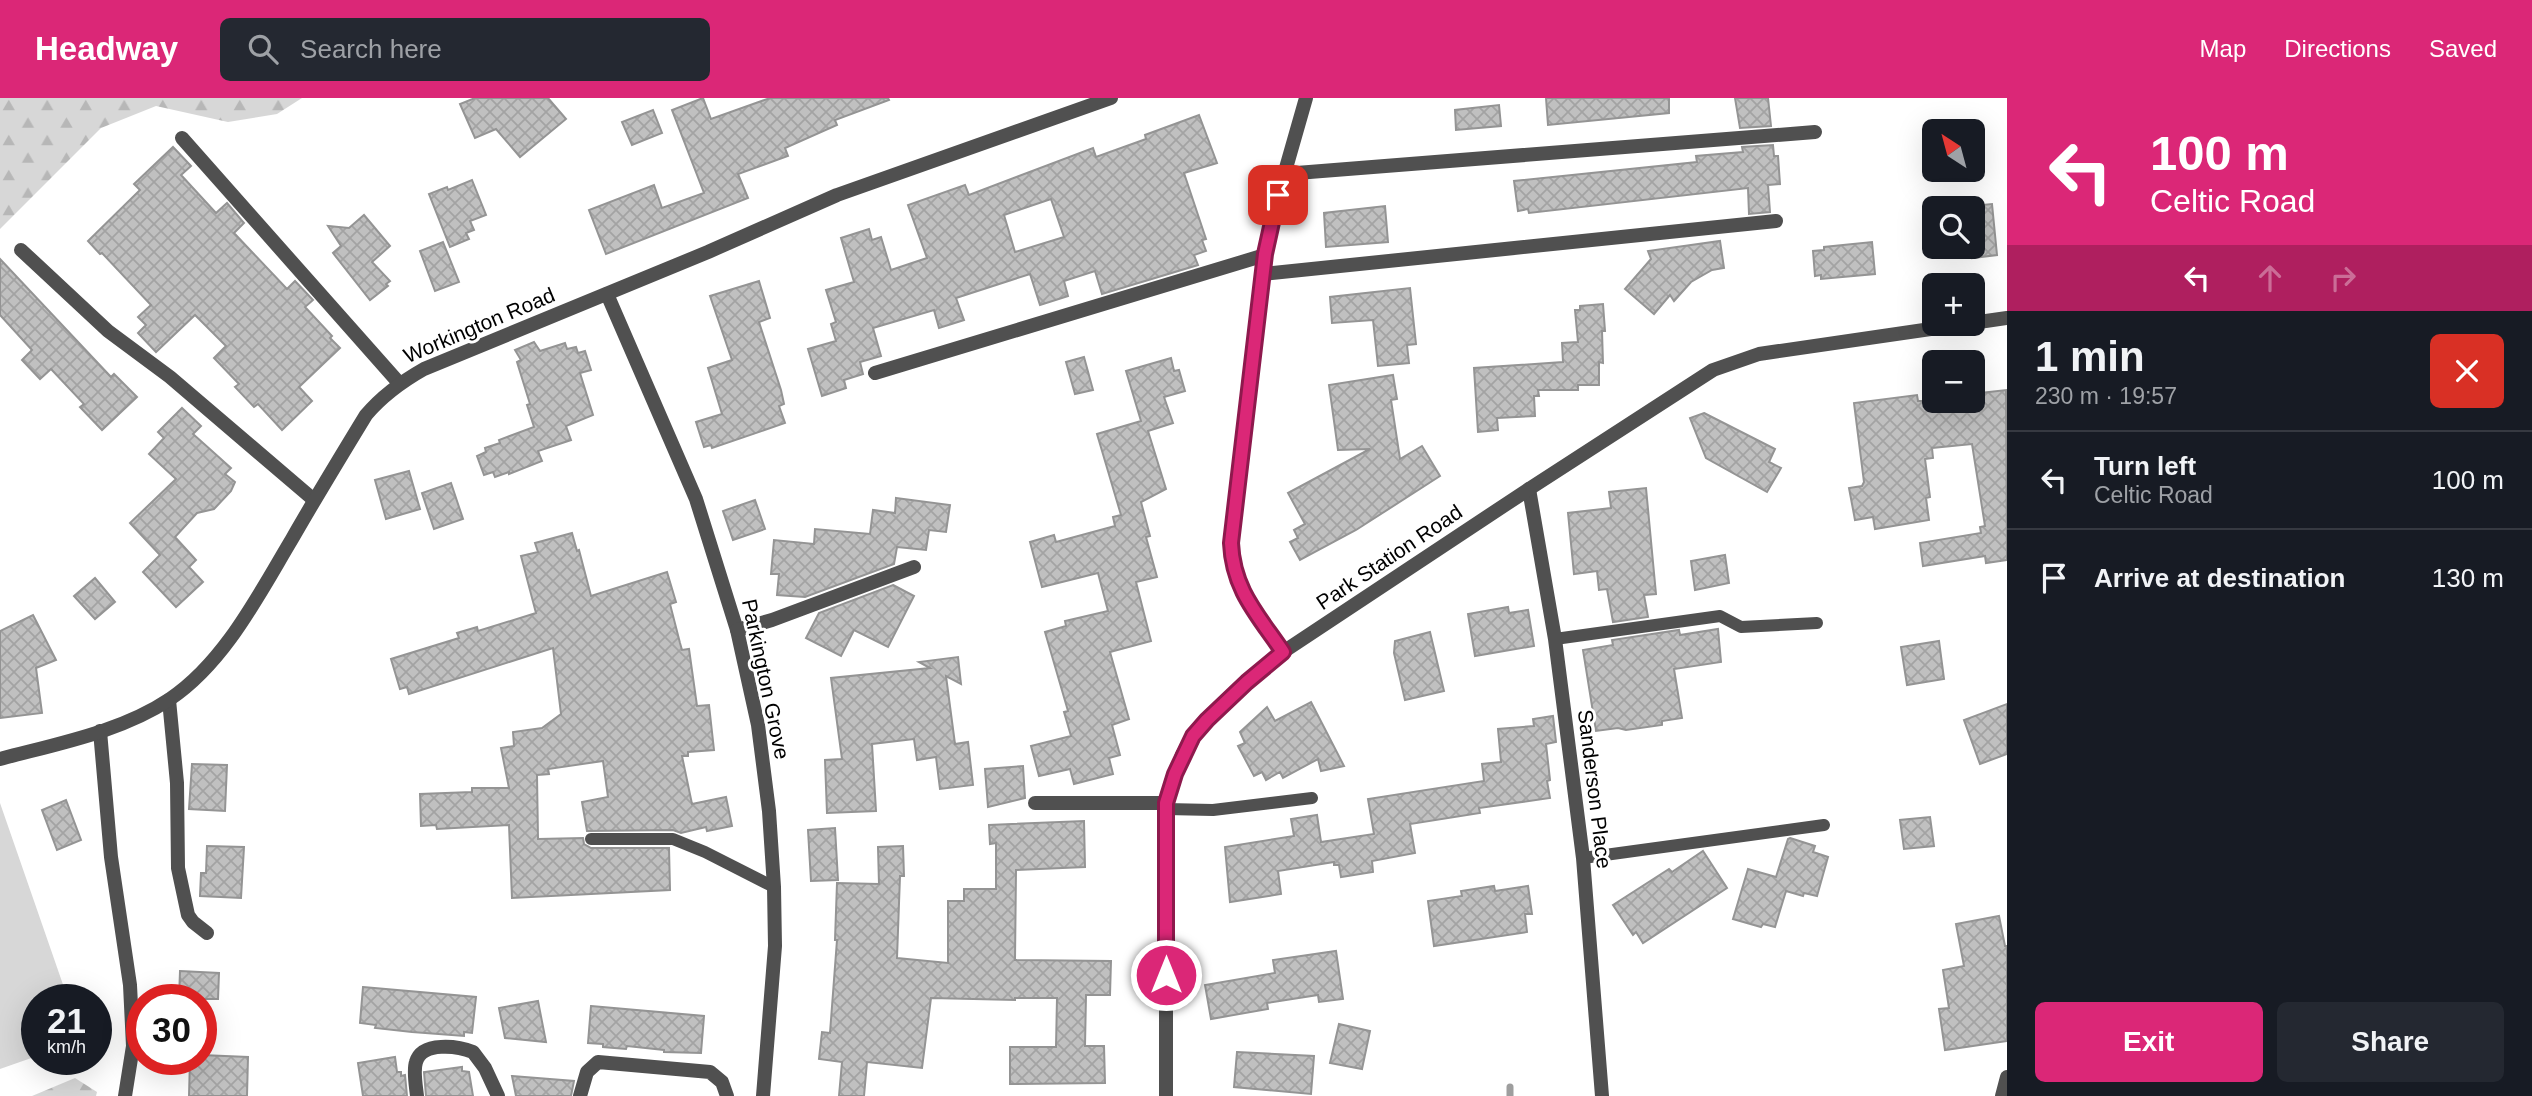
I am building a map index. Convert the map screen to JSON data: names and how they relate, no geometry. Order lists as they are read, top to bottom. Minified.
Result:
{"streets":{"street":["Workington Road","Park Station Road","Parkington Grove","Sanderson Place"]},"crossings":[["Workington Road","Parkington Grove"],["Park Station Road","Sanderson Place"]],"north":"top left","page":{"header":"Headway","search":"Search here","nav":["Map","Directions","Saved"],"turn":["100 m","Celtic Road"],"map_buttons":["+","−"],"heading":["1 min","230 m · 19:57"],"list":[{"name":"Turn left","note":"Celtic Road","value":"100 m"},{"name":"Arrive at destination","value":"130 m"}],"speed":"21 km/h","limit":"30","buttons":["Exit","Share"]}}
